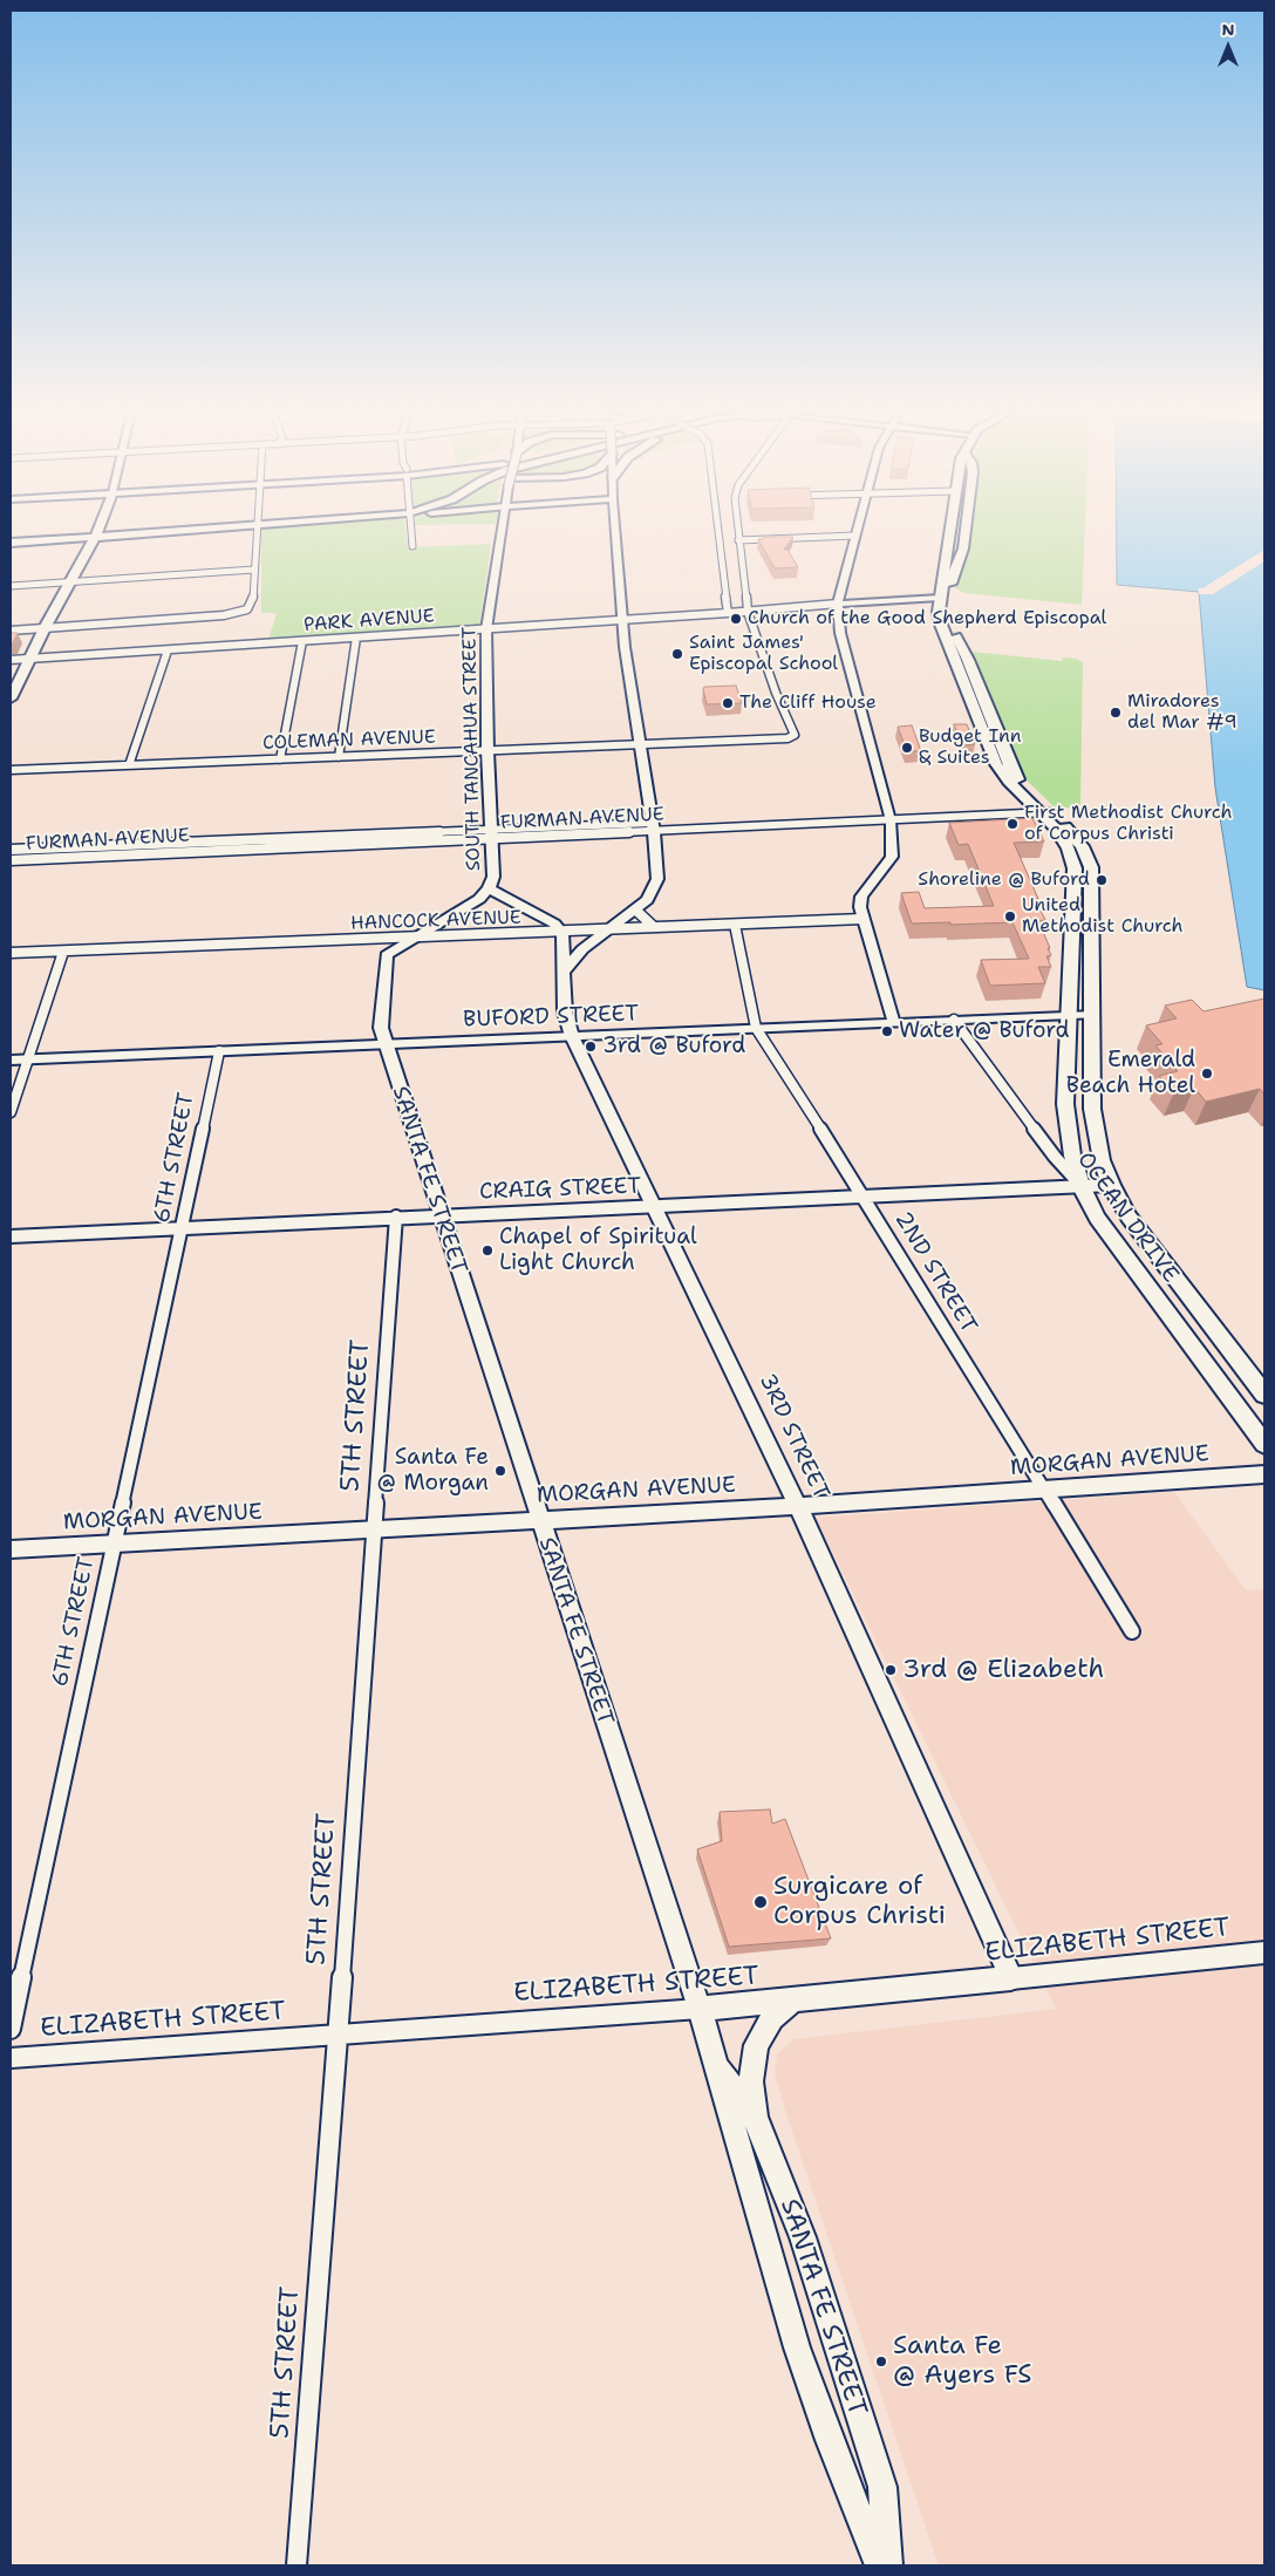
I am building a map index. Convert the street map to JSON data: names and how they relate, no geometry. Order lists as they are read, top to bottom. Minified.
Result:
{"streets":{"main road":["SOUTH TANCAHUA STREET","SANTA FE STREET","OCEAN DRIVE","3RD STREET","MORGAN AVENUE","ELIZABETH STREET"],"street":["PARK AVENUE","COLEMAN AVENUE","FURMAN AVENUE","HANCOCK AVENUE","BUFORD STREET","6TH STREET","CRAIG STREET","2ND STREET","5TH STREET"]},"crossings":[["PARK AVENUE","COLEMAN AVENUE"],["PARK AVENUE","SOUTH TANCAHUA STREET"],["COLEMAN AVENUE","SOUTH TANCAHUA STREET"],["SOUTH TANCAHUA STREET","FURMAN AVENUE"],["SOUTH TANCAHUA STREET","HANCOCK AVENUE"],["FURMAN AVENUE","OCEAN DRIVE"],["HANCOCK AVENUE","2ND STREET"],["HANCOCK AVENUE","3RD STREET"],["BUFORD STREET","6TH STREET"],["BUFORD STREET","SANTA FE STREET"],["BUFORD STREET","OCEAN DRIVE"],["BUFORD STREET","2ND STREET"],["BUFORD STREET","3RD STREET"],["6TH STREET","CRAIG STREET"],["6TH STREET","MORGAN AVENUE"],["SANTA FE STREET","CRAIG STREET"],["SANTA FE STREET","MORGAN AVENUE"],["SANTA FE STREET","ELIZABETH STREET"],["CRAIG STREET","OCEAN DRIVE"],["CRAIG STREET","2ND STREET"],["CRAIG STREET","5TH STREET"],["CRAIG STREET","3RD STREET"],["2ND STREET","MORGAN AVENUE"],["5TH STREET","MORGAN AVENUE"],["5TH STREET","ELIZABETH STREET"],["3RD STREET","MORGAN AVENUE"],["3RD STREET","ELIZABETH STREET"]],"places":["Church of the Good Shepherd Episcopal","Saint James' Episcopal School","The Cliff House","Miradores del Mar #9","Budget Inn & Suites","First Methodist Church of Corpus Christi","Shoreline @ Buford","United Methodist Church","Water @ Buford","3rd @ Buford","Emerald Beach Hotel","Chapel of Spiritual Light Church","Santa Fe @ Morgan","3rd @ Elizabeth","Surgicare of Corpus Christi","Santa Fe @ Ayers FS"],"north":"top"}
